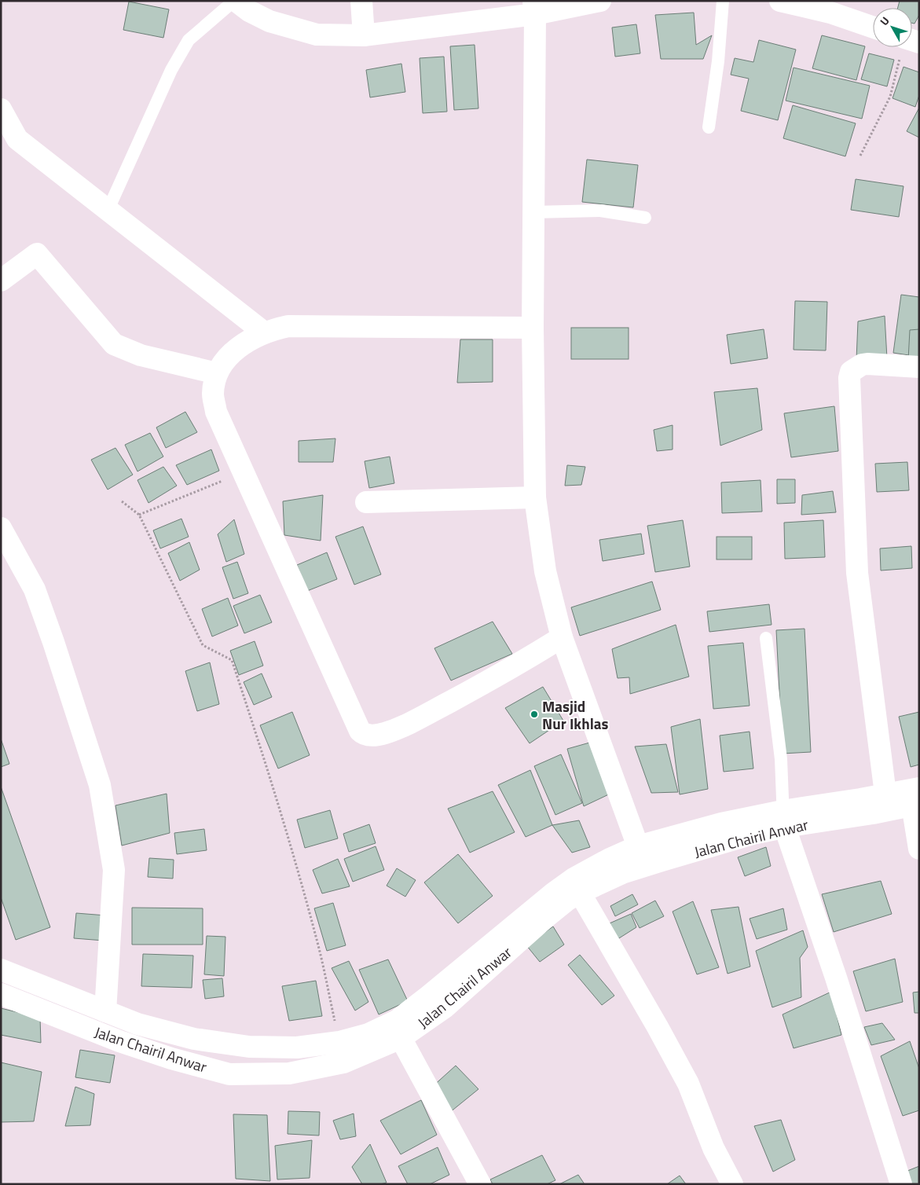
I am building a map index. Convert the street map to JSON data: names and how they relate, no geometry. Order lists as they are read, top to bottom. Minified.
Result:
{"streets":{"street":["Jalan Chairil Anwar"]},"places":["Masjid Nur Ikhlas"],"north":"top left"}
